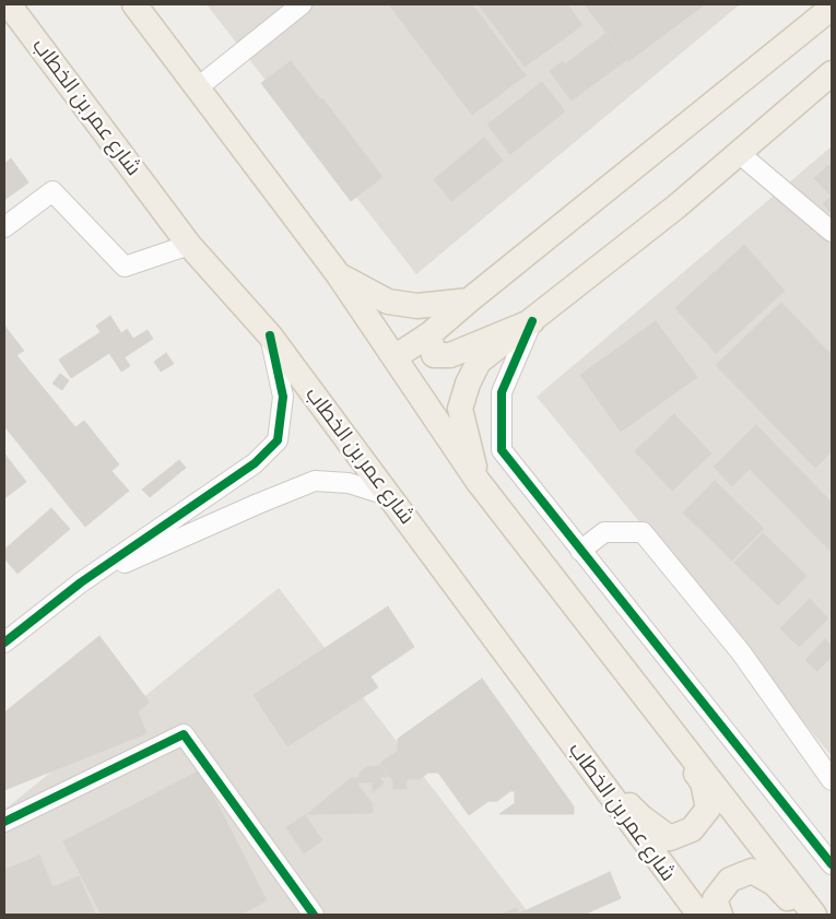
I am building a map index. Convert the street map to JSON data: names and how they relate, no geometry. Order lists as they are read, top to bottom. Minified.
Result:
{"streets":{"main road":["شارع عمر بن الخطاب"]}}
